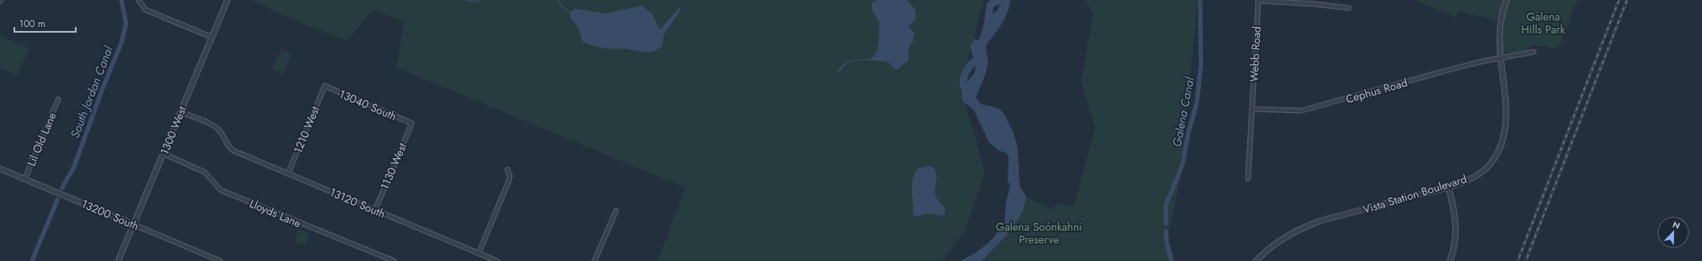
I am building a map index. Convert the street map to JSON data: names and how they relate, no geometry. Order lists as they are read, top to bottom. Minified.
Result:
{"streets":{"street":["Webb Road","Cephus Road","13040 South","1210 West","1300 West","Lil Old Lane","1130 West","Vista Station Boulevard","13120 South","Lloyds Lane","13200 South"]},"crossings":[["Webb Road","Cephus Road"],["Cephus Road","Vista Station Boulevard"],["13040 South","1210 West"],["13040 South","1130 West"],["1210 West","13120 South"],["1300 West","13120 South"],["1300 West","Lloyds Lane"],["1300 West","13200 South"],["Lil Old Lane","13200 South"],["1130 West","13120 South"]],"water":["South Jordan Canal","Galena Canal"],"parks":["Galena Hills Park","Galena Soónkahni Preserve"],"scale_bar":"100 m","north":"top right"}
